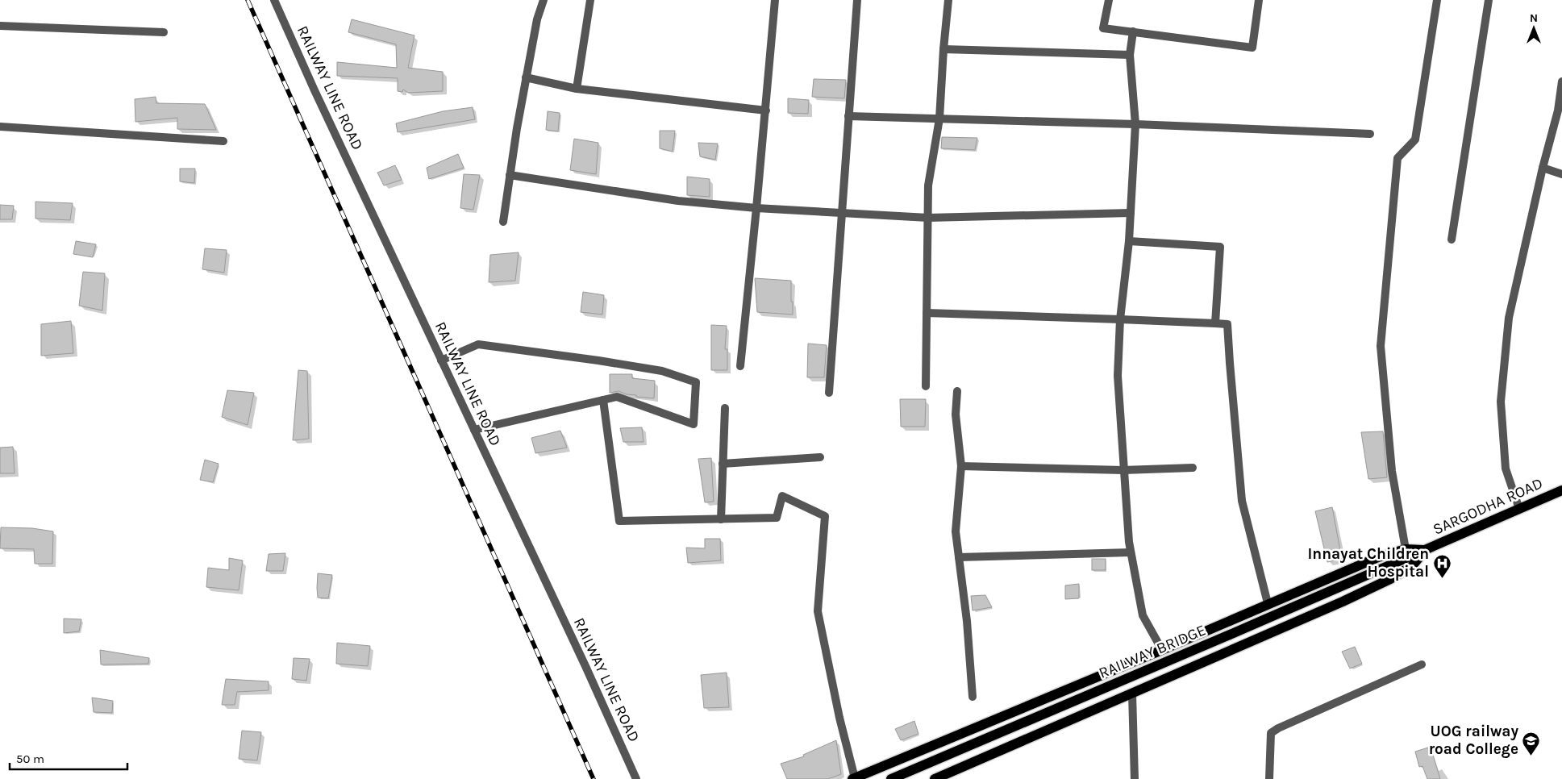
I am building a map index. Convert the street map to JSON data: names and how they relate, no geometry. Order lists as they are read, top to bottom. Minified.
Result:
{"streets":{"main road":["SARGODHA ROAD","RAILWAY BRIDGE"],"street":["RAILWAY LINE ROAD"]},"crossings":[["SARGODHA ROAD","RAILWAY BRIDGE"]],"places":{"hospital":["Innayat Children Hospital"],"school or university":["UOG railway road College"]},"scale_bar":"50 m","north":"top"}
